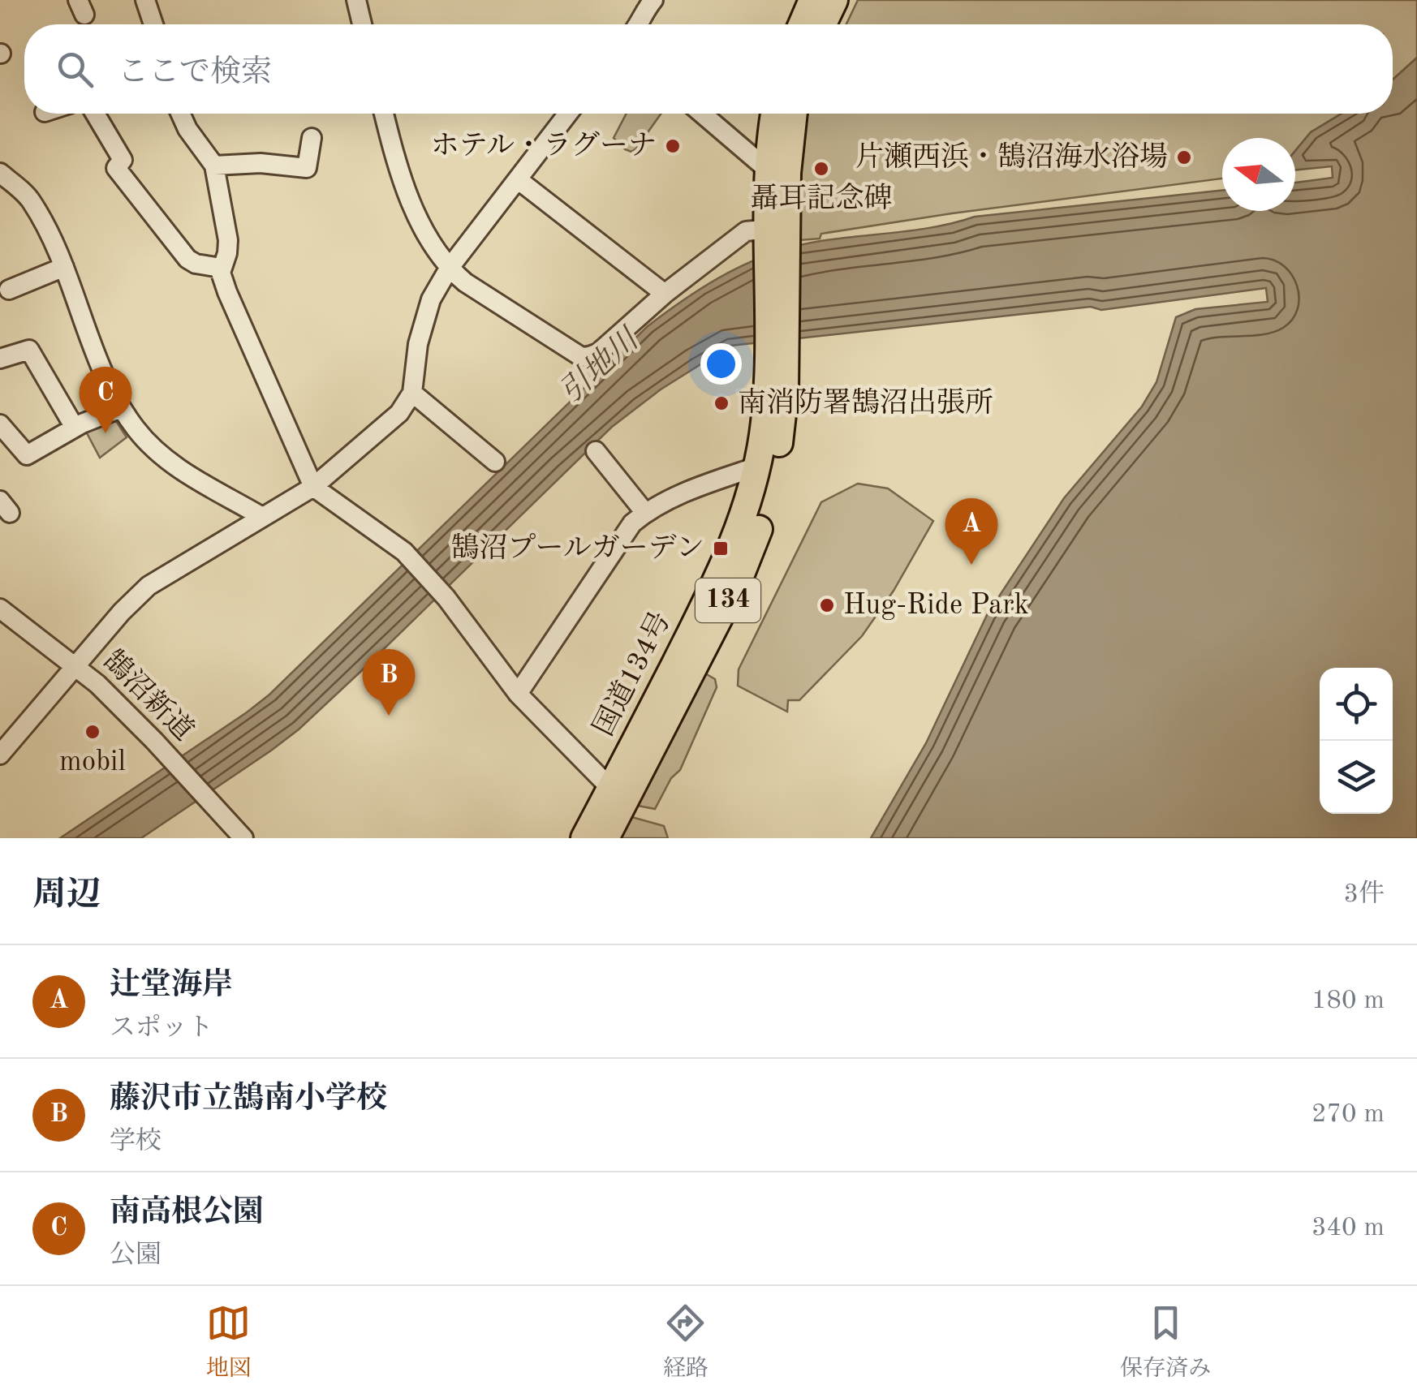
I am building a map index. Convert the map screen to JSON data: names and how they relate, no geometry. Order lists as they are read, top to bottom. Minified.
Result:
{"streets":{"highway":["134","国道134号"],"street":["鵠沼新道"]},"water":["引地川"],"places":{"other":["ホテル・ラグーナ","片瀬西浜・鵠沼海水浴場","聶耳記念碑","南消防署鵠沼出張所","Hug-Ride Park","mobil"],"transit":["鵠沼プールガーデン"]},"north":"left","page":{"search":"ここで検索","pins":["C","A","B"],"heading":["周辺","3件"],"list":[{"mark":"A","name":"辻堂海岸","note":"スポット","value":"180 m"},{"mark":"B","name":"藤沢市立鵠南小学校","note":"学校","value":"270 m"},{"mark":"C","name":"南高根公園","note":"公園","value":"340 m"}],"nav":["地図","経路","保存済み"]}}
